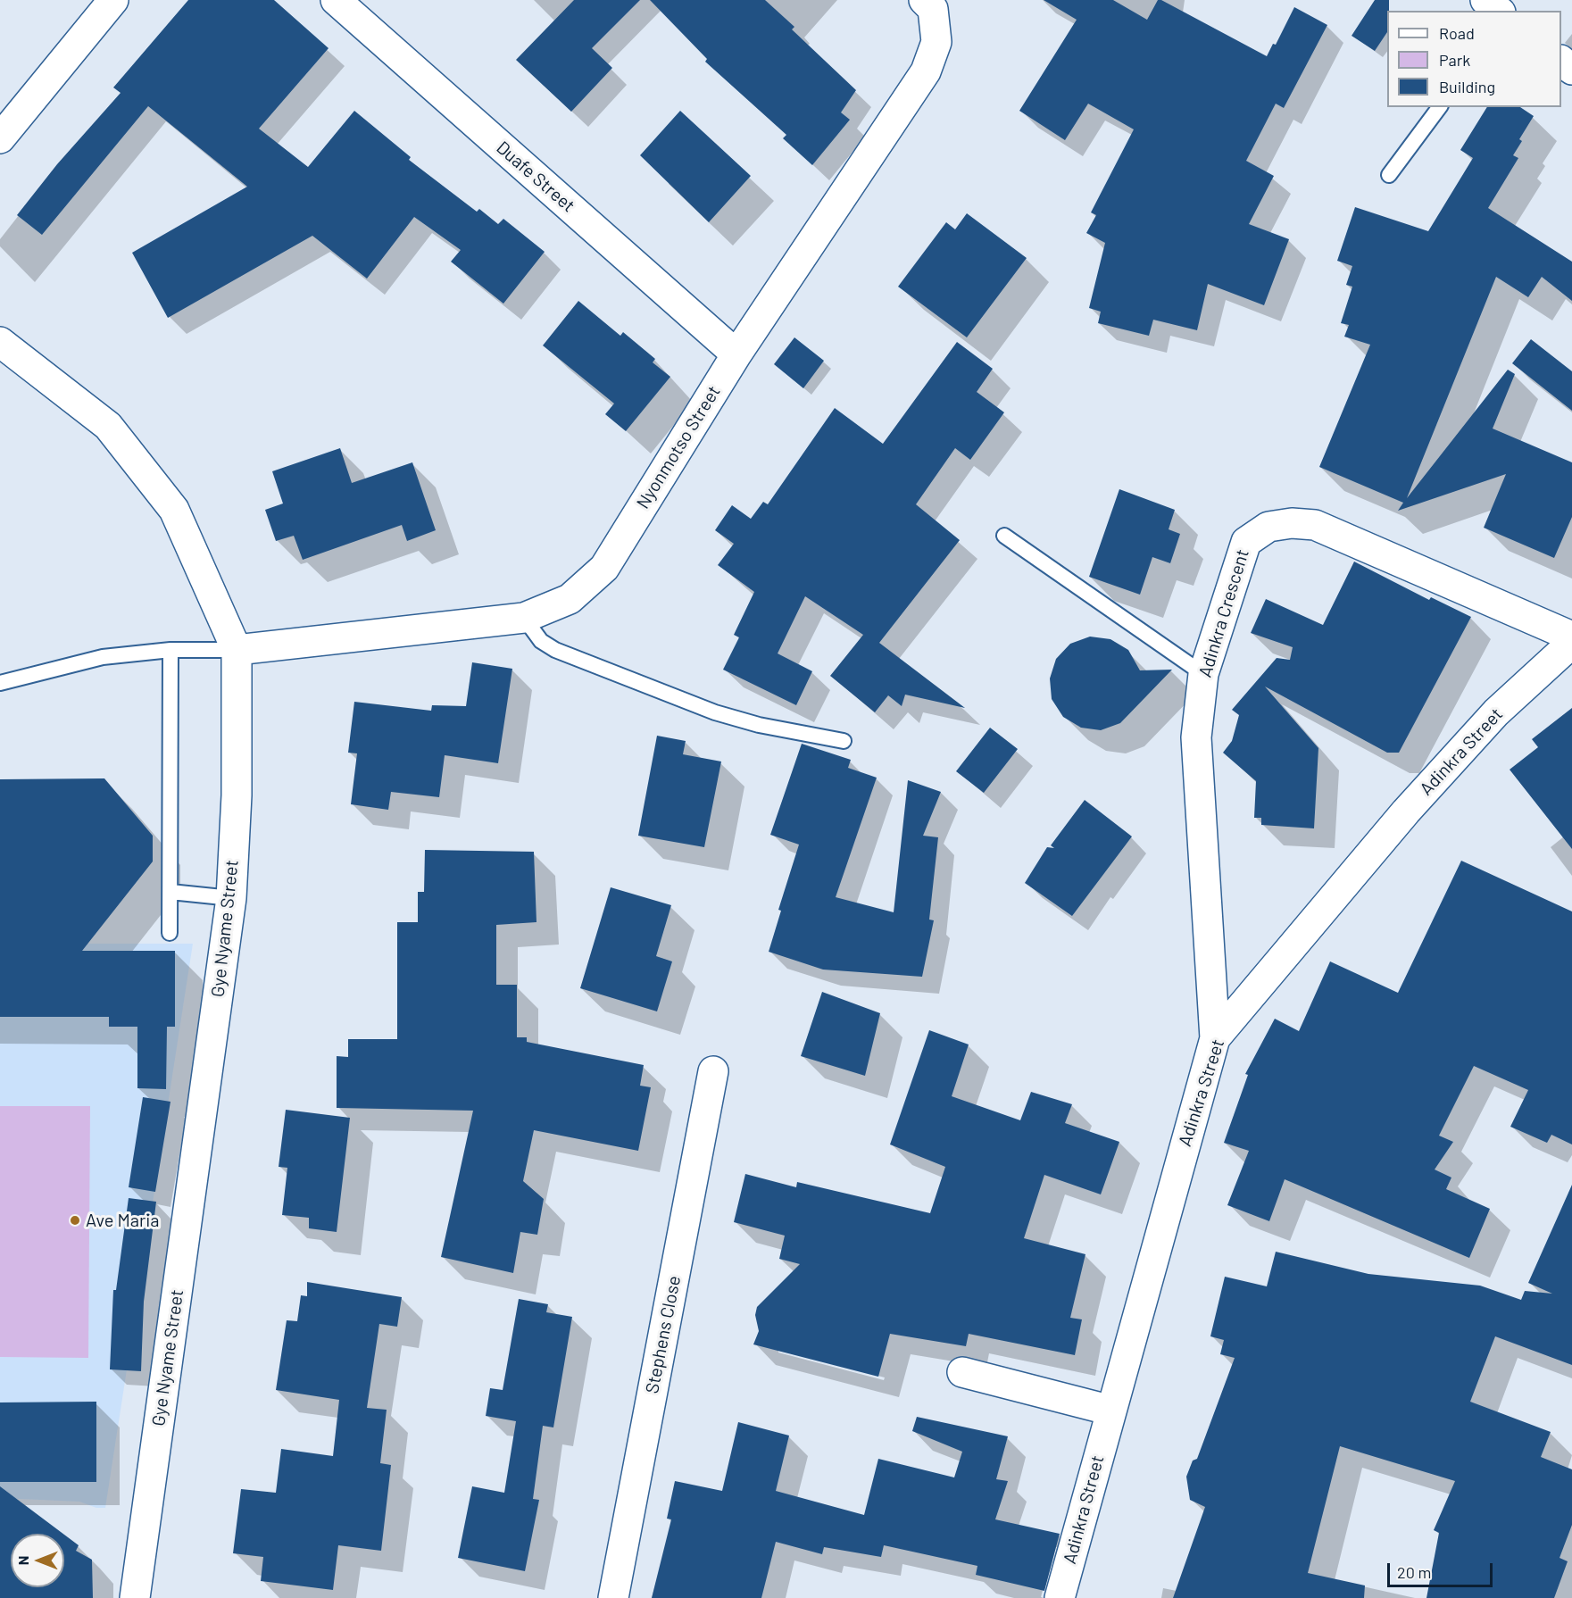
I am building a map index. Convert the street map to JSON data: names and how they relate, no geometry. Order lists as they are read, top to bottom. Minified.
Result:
{"streets":{"street":["Duafe Street","Nyonmotso Street","Adinkra Crescent","Adinkra Street","Gye Nyame Street","Stephens Close"]},"crossings":[["Duafe Street","Nyonmotso Street"],["Nyonmotso Street","Gye Nyame Street"],["Adinkra Crescent","Adinkra Street"]],"places":["Ave Maria"],"legend":["Road","Park","Building"],"scale_bar":"20 m","north":"left"}
